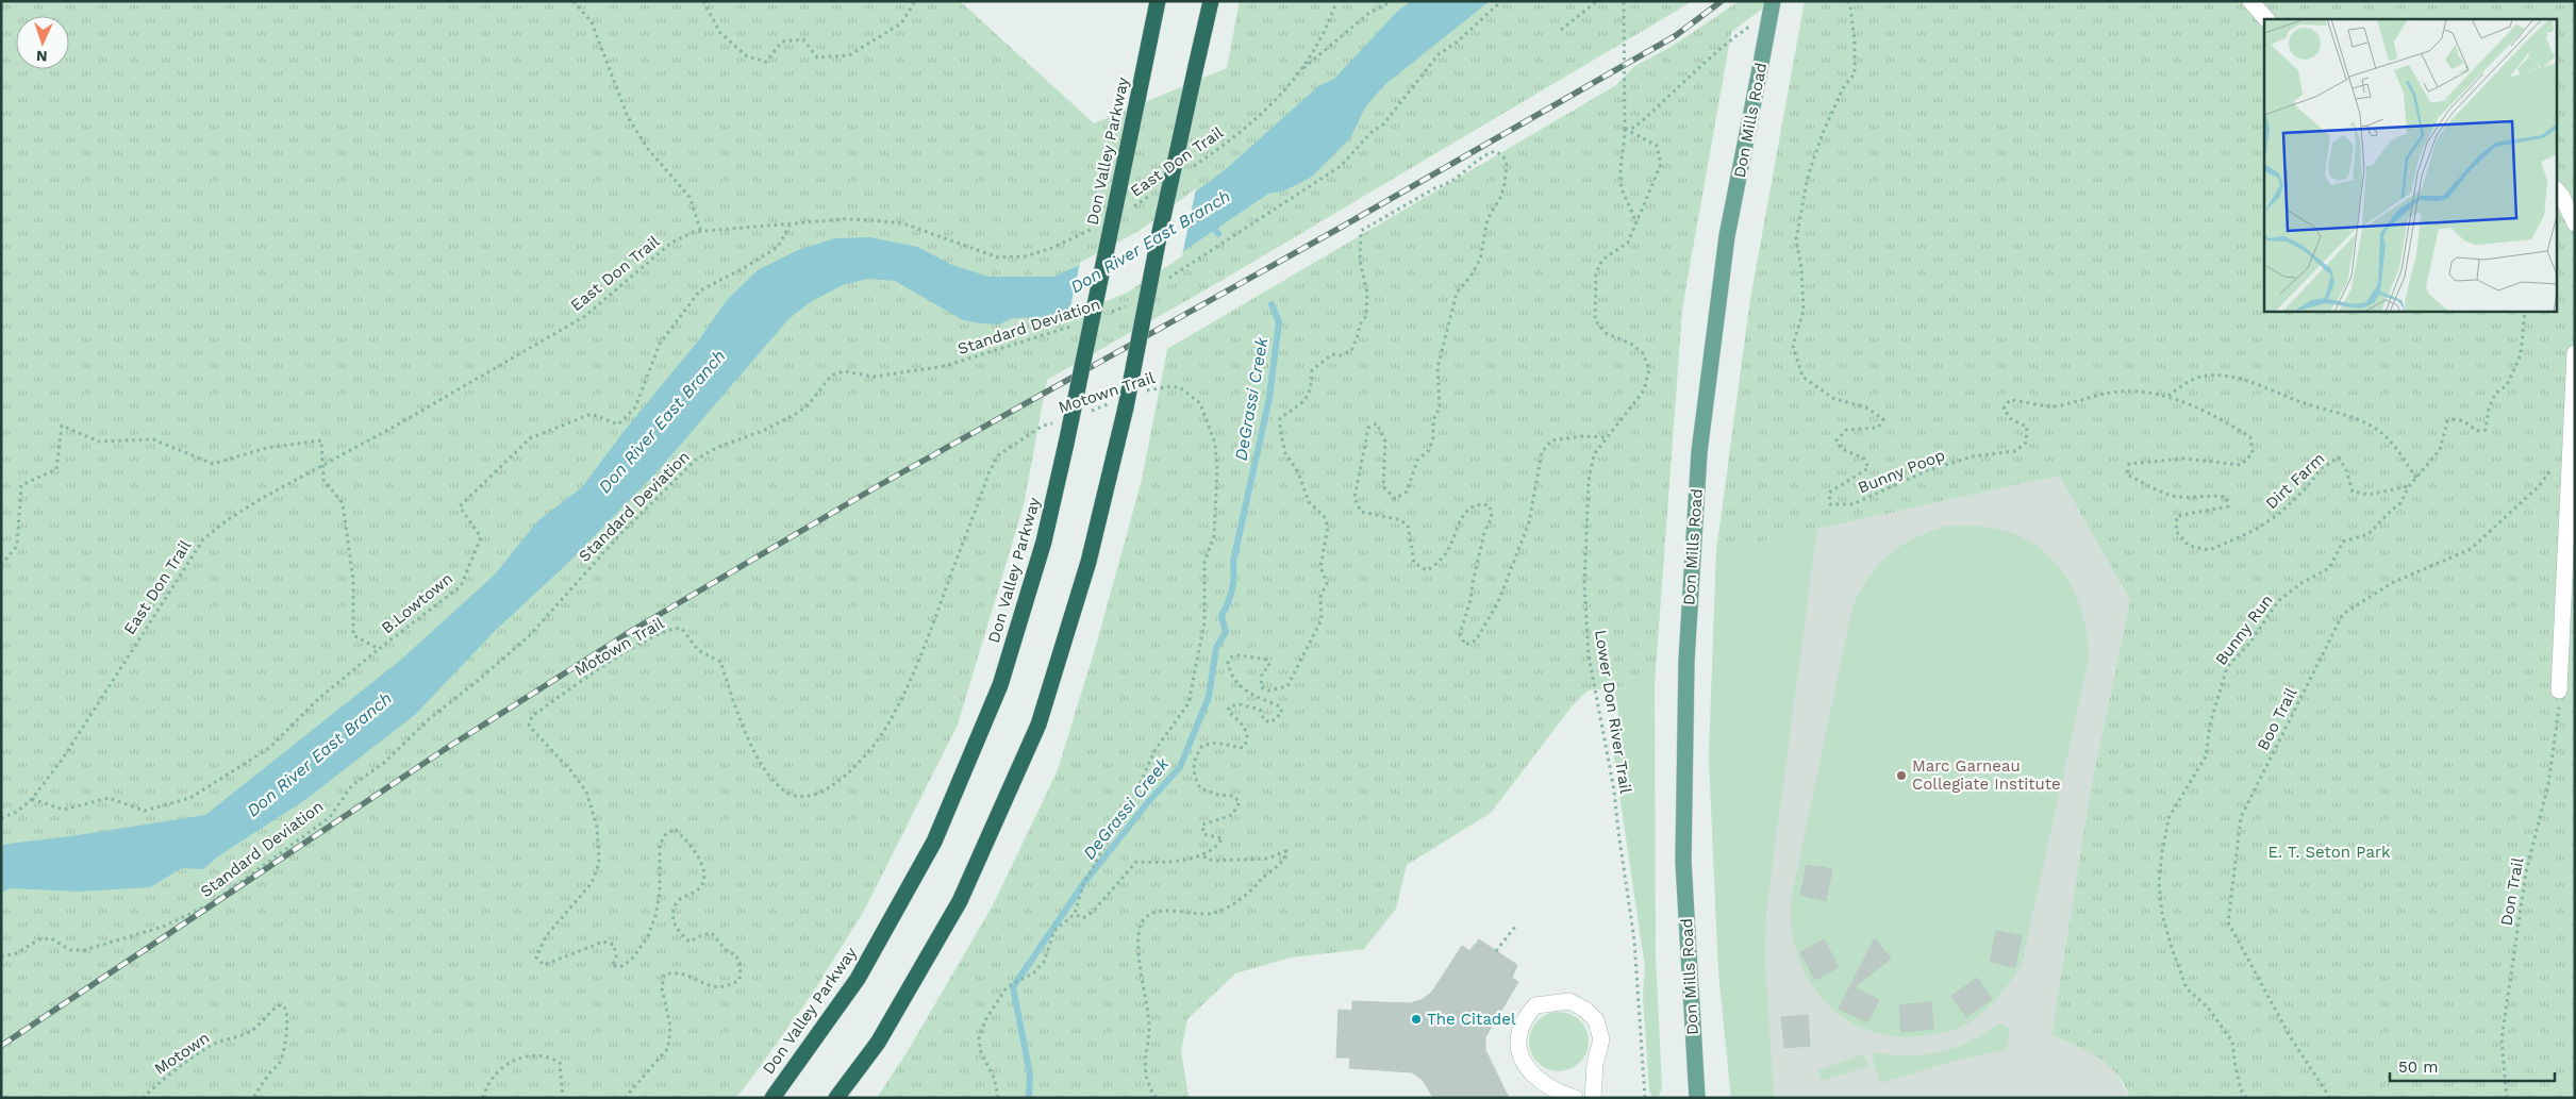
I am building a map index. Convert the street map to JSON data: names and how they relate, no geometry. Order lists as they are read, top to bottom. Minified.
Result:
{"streets":{"highway":["Don Valley Parkway"],"main road":["Don Mills Road"],"path":["East Don Trail","Standard Deviation","Motown Trail","Bunny Poop","Dirt Farm","B.Lowtown","Bunny Run","Lower Don River Trail","Boo Trail","Don Trail","Motown"]},"crossings":[["East Don Trail","B.Lowtown"],["Bunny Poop","Dirt Farm"],["Dirt Farm","Bunny Run"]],"water":["Don River East Branch","DeGrassi Creek"],"parks":["E. T. Seton Park"],"places":["Marc Garneau Collegiate Institute","The Citadel"],"scale_bar":"50 m","north":"bottom"}
